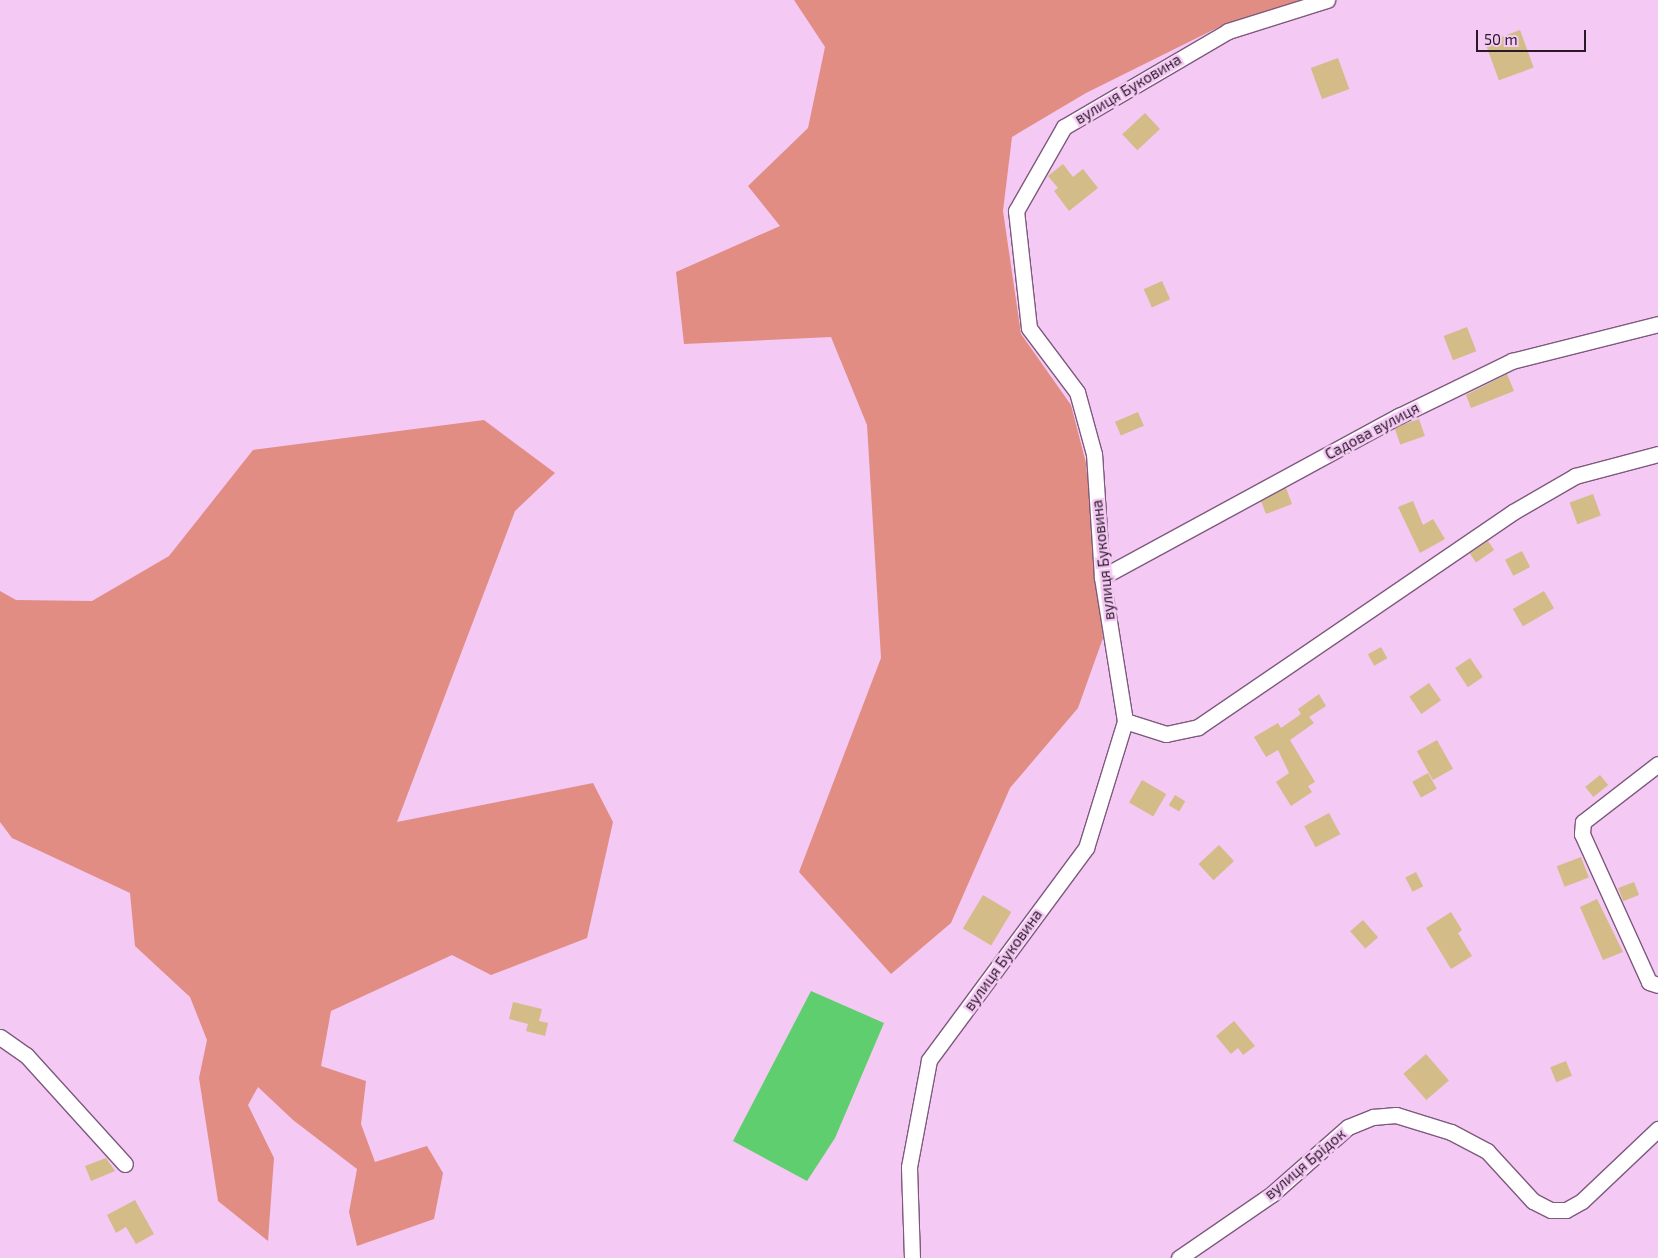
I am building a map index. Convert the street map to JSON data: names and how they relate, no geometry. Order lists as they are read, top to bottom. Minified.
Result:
{"streets":{"street":["вулиця Буковина","Садова вулиця","вулиця Брідок"]},"crossings":[["вулиця Буковина","Садова вулиця"]],"scale_bar":"50 m"}
